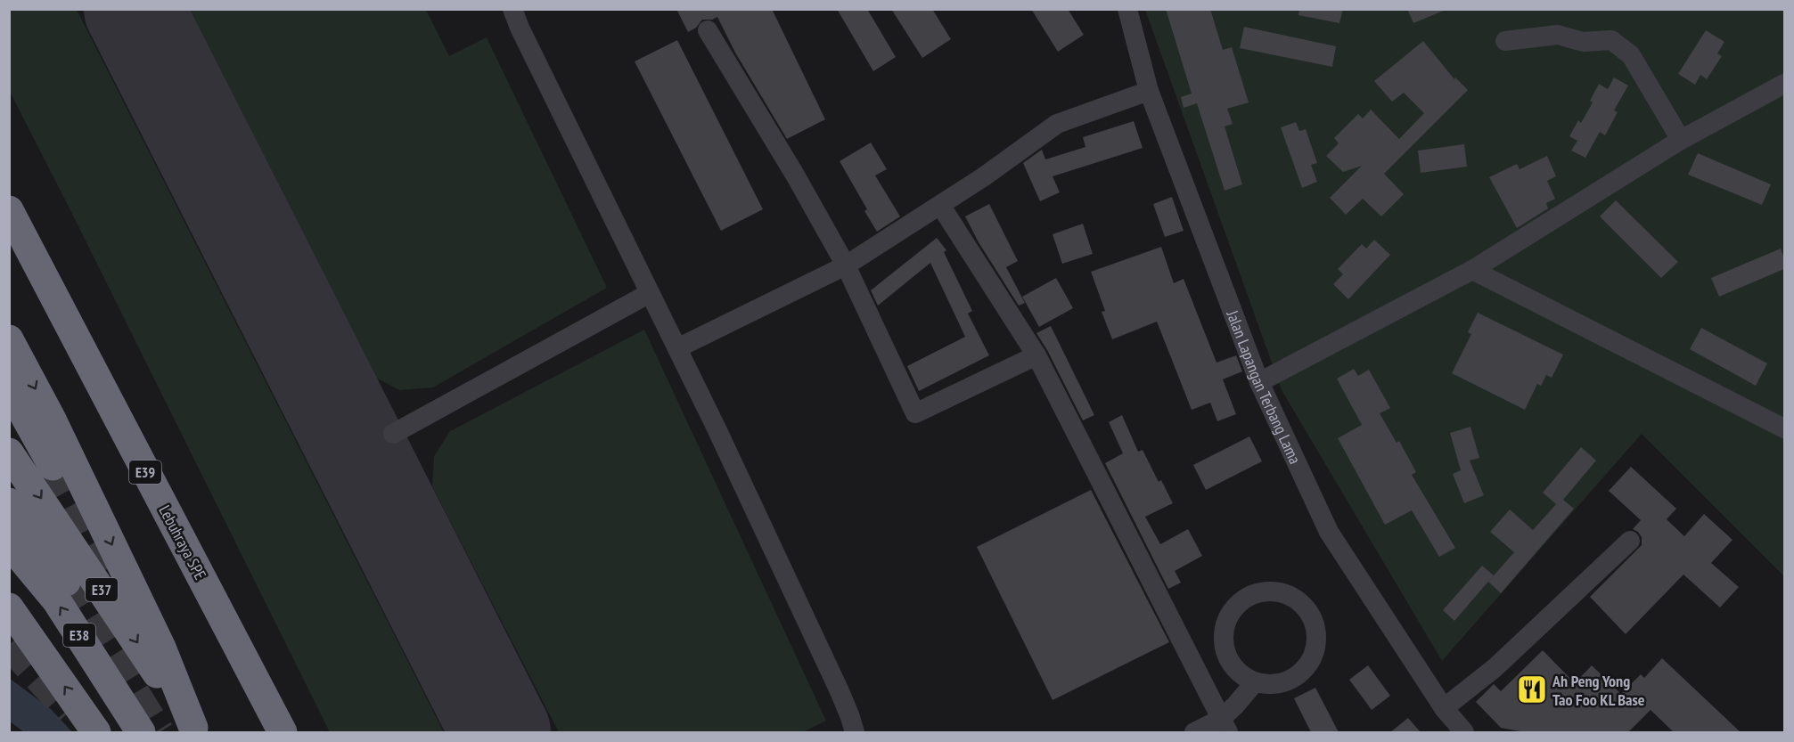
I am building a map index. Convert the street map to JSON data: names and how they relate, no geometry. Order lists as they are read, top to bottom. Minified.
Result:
{"streets":{"highway":["E39","Lebuhraya SPE","E37","E38"],"street":["Jalan Lapangan Terbang Lama"]},"places":{"restaurant":["Ah Peng Yong Tao Foo KL Base"]}}
